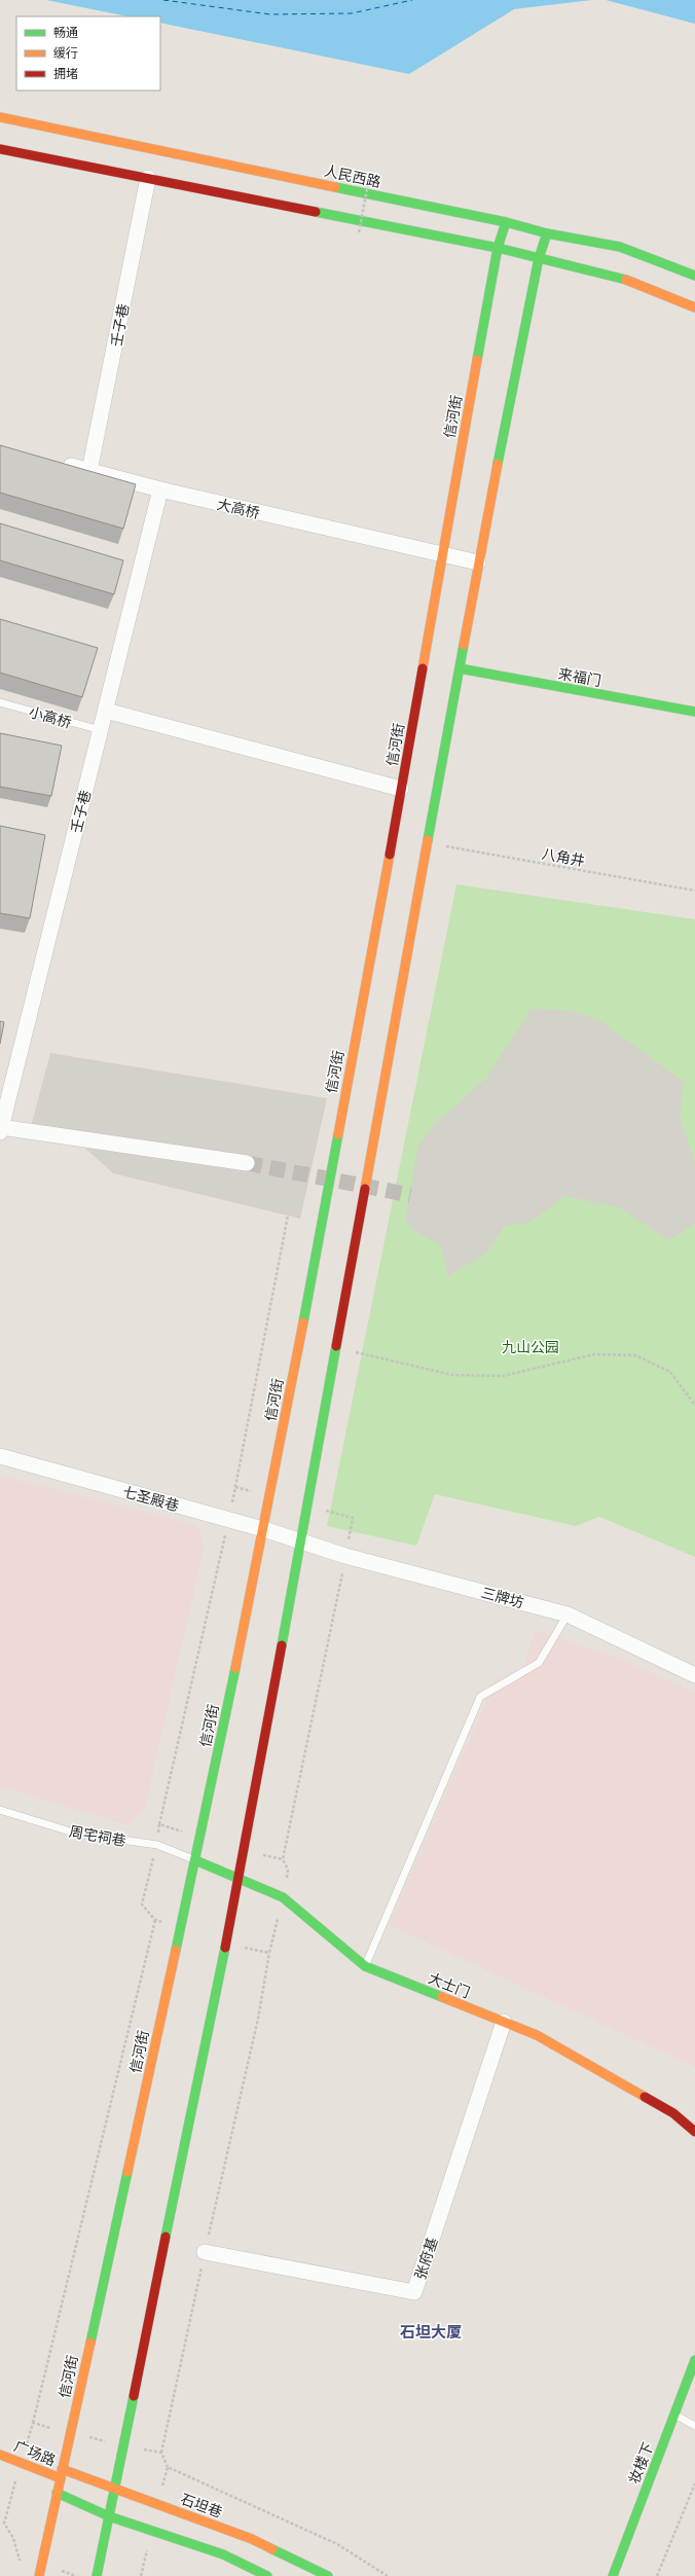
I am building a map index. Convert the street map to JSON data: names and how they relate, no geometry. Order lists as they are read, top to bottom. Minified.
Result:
{"streets":{"main road":["人民西路","信河街","来福门","大士门","广场路","妆楼下","石坦巷"],"street":["壬子巷","大高桥","七圣殿巷","三牌坊","张府基"],"lane":["小高桥","周宅祠巷"],"path":["八角井"]},"crossings":[["人民西路","信河街"],["壬子巷","大高桥"],["壬子巷","小高桥"],["信河街","大高桥"],["信河街","七圣殿巷"],["信河街","周宅祠巷"],["信河街","大士门"],["信河街","广场路"],["信河街","石坦巷"],["七圣殿巷","三牌坊"],["周宅祠巷","大士门"],["大士门","张府基"],["广场路","石坦巷"]],"districts":["石坦大厦"],"parks":["九山公园"],"legend":["畅通","缓行","拥堵"]}
